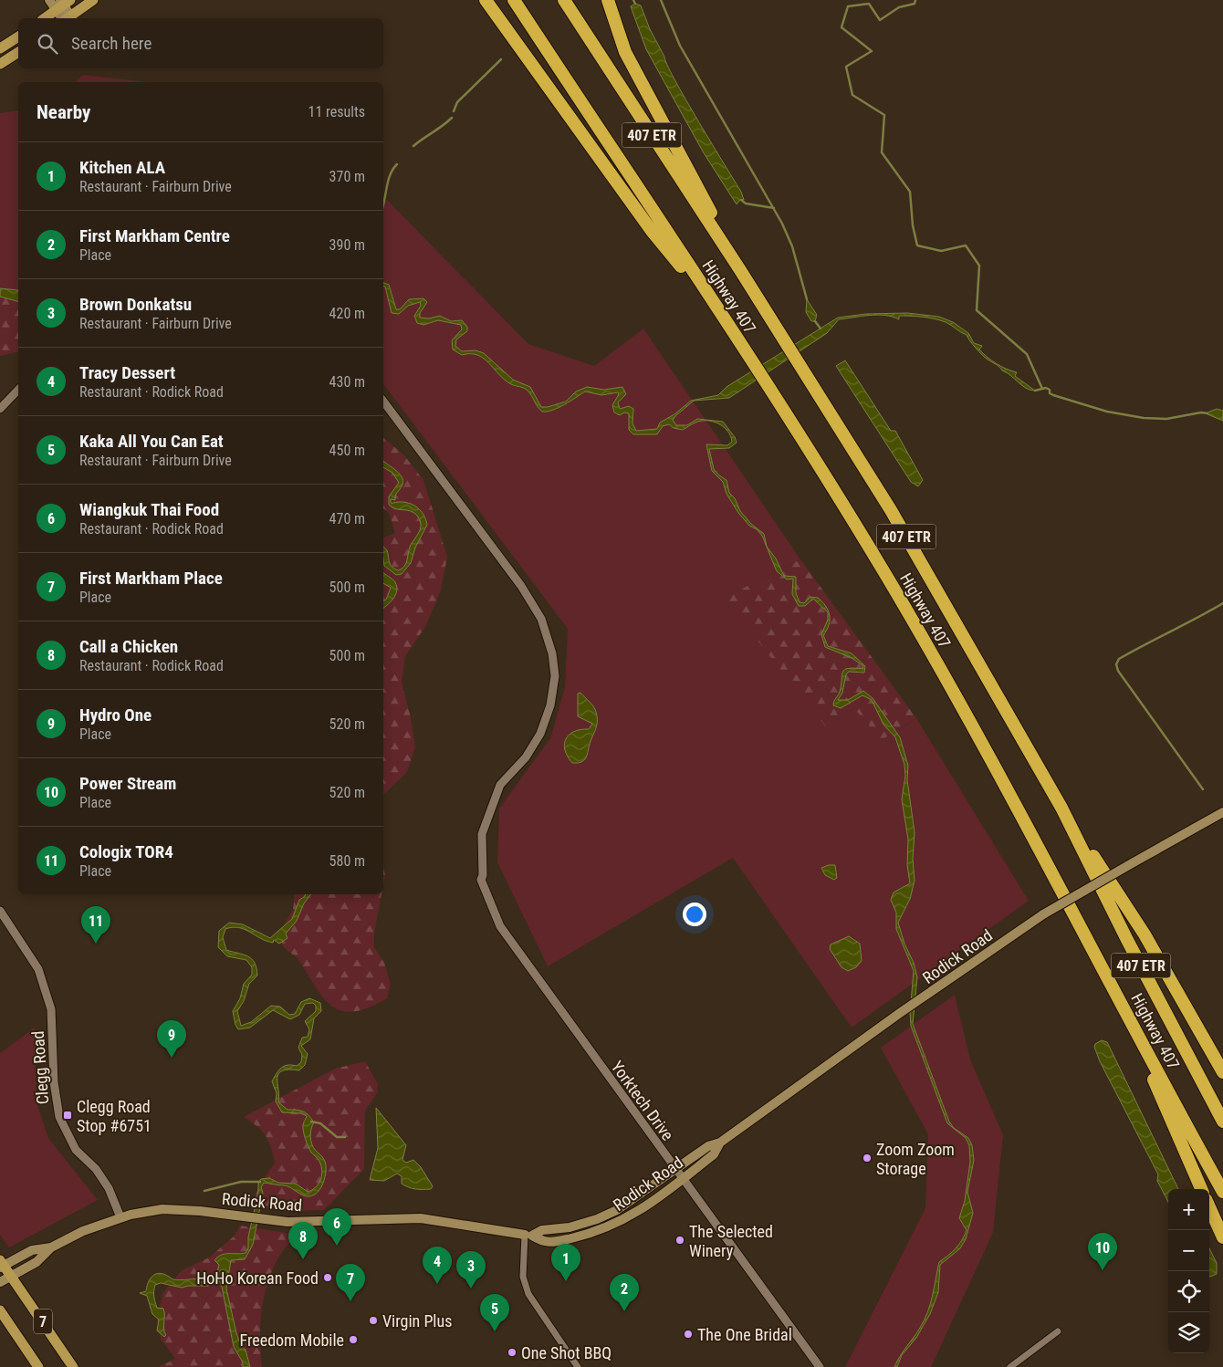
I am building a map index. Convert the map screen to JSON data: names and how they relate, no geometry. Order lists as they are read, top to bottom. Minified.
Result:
{"streets":{"highway":["407 ETR","Highway 407"],"main road":["Rodick Road","7"],"street":["Clegg Road","Yorktech Drive"]},"crossings":[["Rodick Road","Clegg Road"],["Rodick Road","Yorktech Drive"],["Rodick Road","7"]],"places":{"transit":["Clegg Road Stop #6751"],"other":["Zoom Zoom Storage","The Selected Winery","HoHo Korean Food","Virgin Plus","The One Bridal","Freedom Mobile","One Shot BBQ"]},"page":{"search":"Search here","heading":["Nearby","11 results"],"list":[{"mark":"1","name":"Kitchen ALA","note":"Restaurant · Fairburn Drive","value":"370 m"},{"mark":"2","name":"First Markham Centre","note":"Place","value":"390 m"},{"mark":"3","name":"Brown Donkatsu","note":"Restaurant · Fairburn Drive","value":"420 m"},{"mark":"4","name":"Tracy Dessert","note":"Restaurant · Rodick Road","value":"430 m"},{"mark":"5","name":"Kaka All You Can Eat","note":"Restaurant · Fairburn Drive","value":"450 m"},{"mark":"6","name":"Wiangkuk Thai Food","note":"Restaurant · Rodick Road","value":"470 m"},{"mark":"7","name":"First Markham Place","note":"Place","value":"500 m"},{"mark":"8","name":"Call a Chicken","note":"Restaurant · Rodick Road","value":"500 m"},{"mark":"9","name":"Hydro One","note":"Place","value":"520 m"},{"mark":"10","name":"Power Stream","note":"Place","value":"520 m"},{"mark":"11","name":"Cologix TOR4","note":"Place","value":"580 m"}],"pins":["11","9","6","8","10","1","4","3","7","2","5"],"map_buttons":["+","−"]}}
